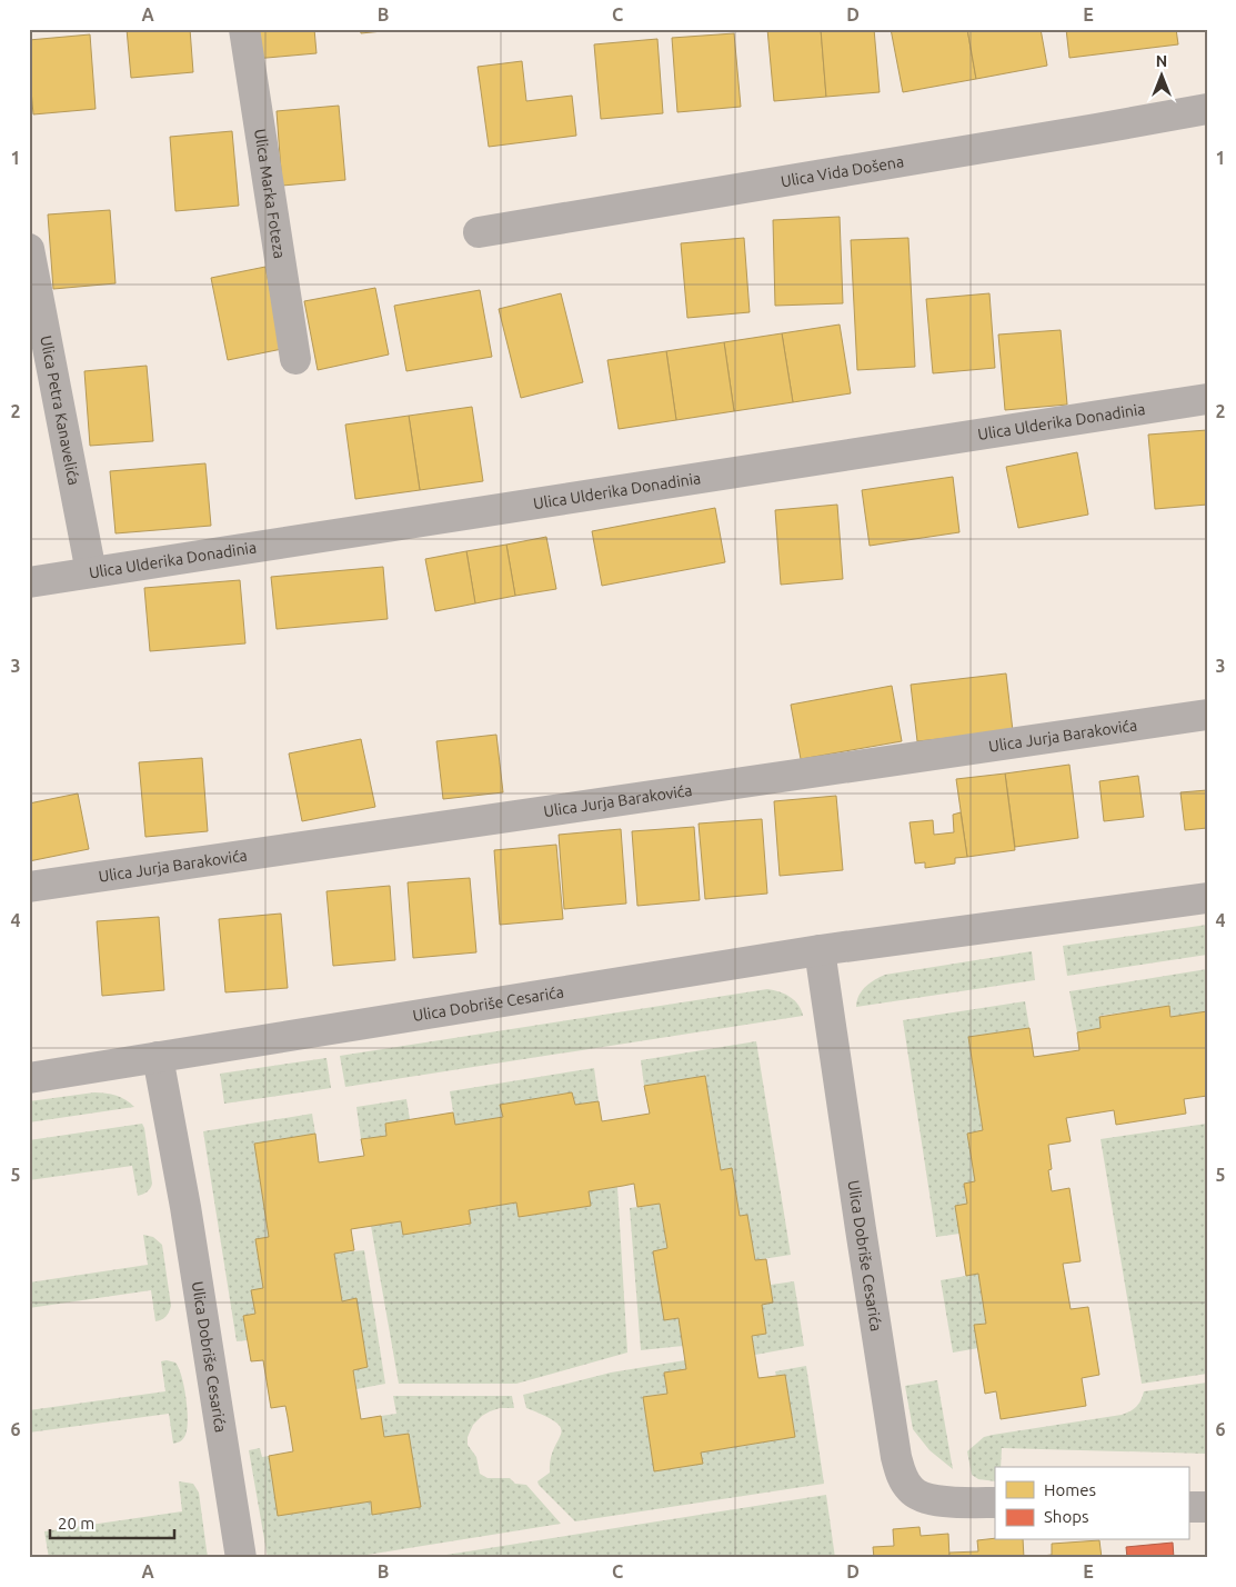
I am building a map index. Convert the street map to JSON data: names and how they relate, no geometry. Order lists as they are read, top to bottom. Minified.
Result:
{"streets":{"street":["Ulica Vida Došena","Ulica Marka Foteza","Ulica Petra Kanavelića","Ulica Ulderika Donadinia","Ulica Jurja Barakovića","Ulica Dobriše Cesarića"]},"crossings":[["Ulica Petra Kanavelića","Ulica Ulderika Donadinia"]],"legend":["Homes","Shops"],"scale_bar":"20 m","north":"top","grid":{"columns":["A","B","C","D","E"],"rows":["1","2","3","4","5","6"]}}
